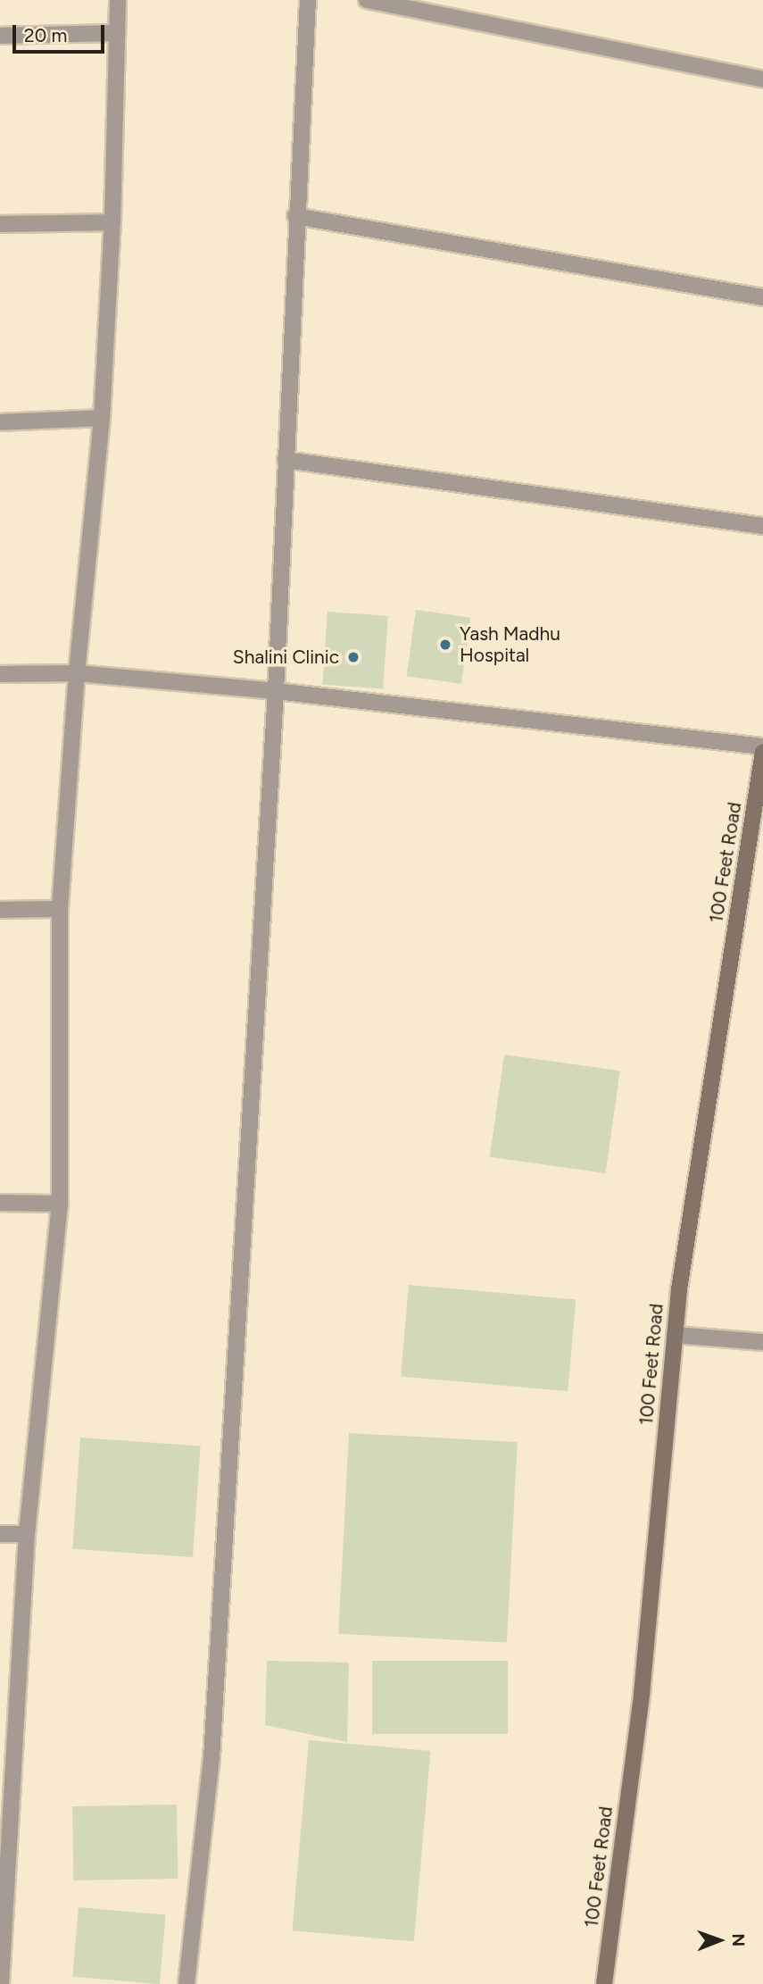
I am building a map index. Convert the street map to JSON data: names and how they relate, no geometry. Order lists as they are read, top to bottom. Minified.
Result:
{"streets":{"main road":["100 Feet Road"]},"places":["Yash Madhu Hospital","Shalini Clinic"],"scale_bar":"20 m","north":"right"}
